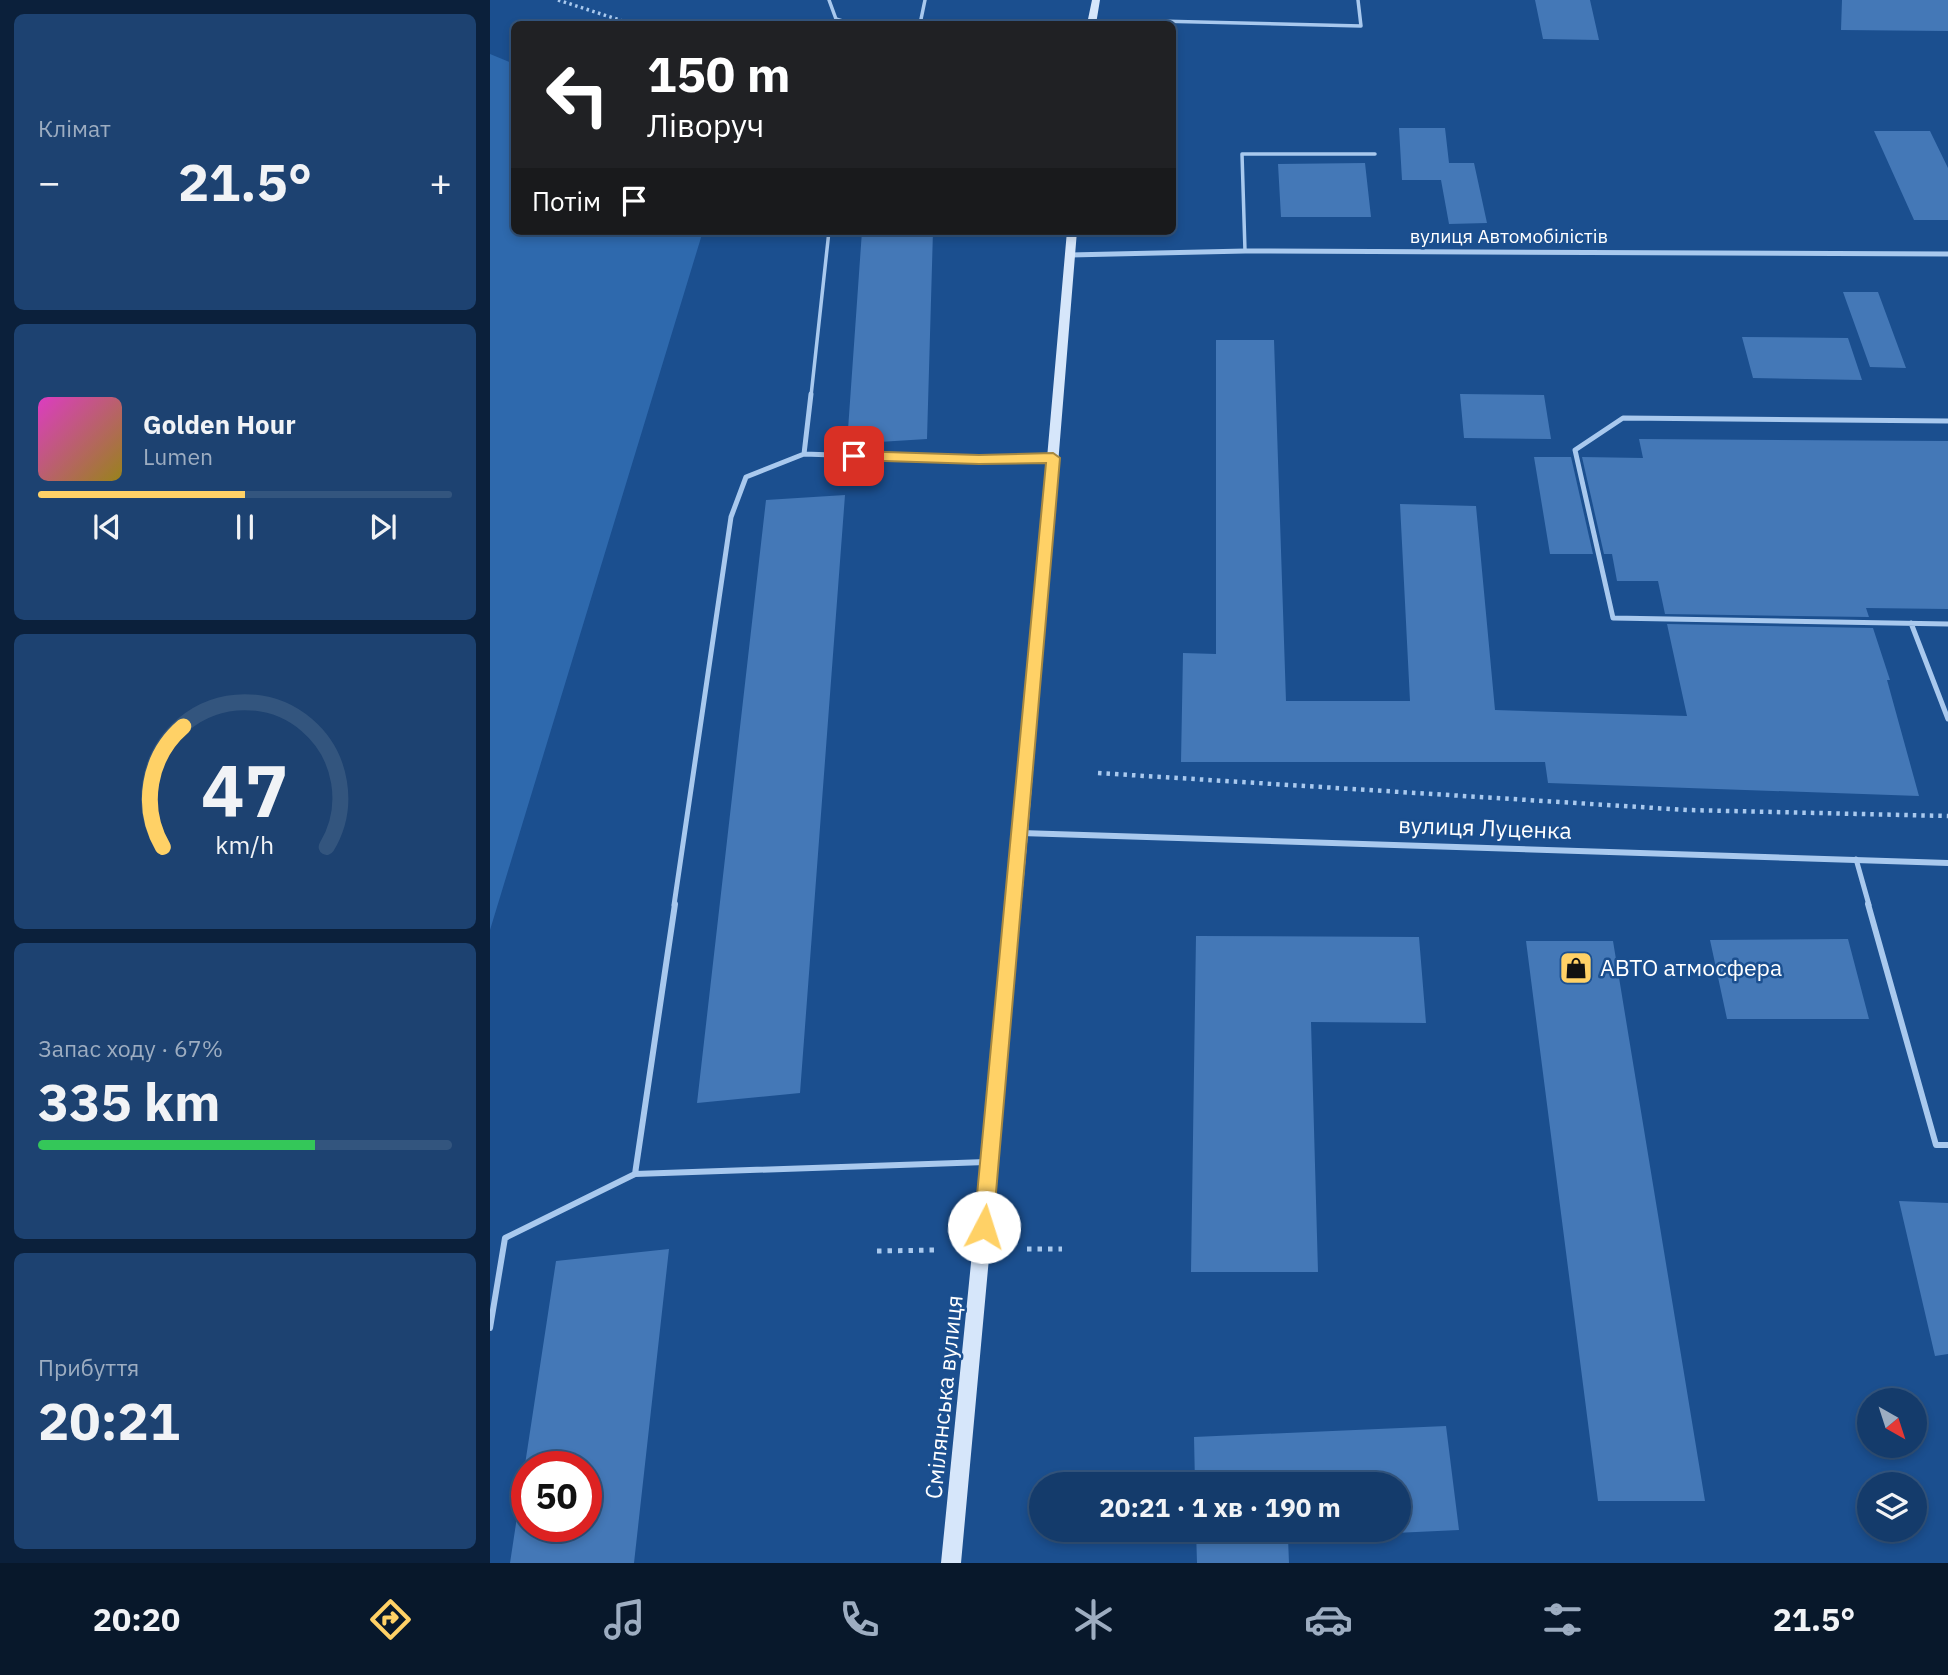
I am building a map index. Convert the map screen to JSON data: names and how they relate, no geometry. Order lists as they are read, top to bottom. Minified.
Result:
{"streets":{"main road":["Смілянська вулиця"],"street":["вулиця Автомобілістів","вулиця Луценка"]},"crossings":[["вулиця Автомобілістів","Смілянська вулиця"],["вулиця Луценка","Смілянська вулиця"]],"places":{"shop":["АВТО атмосфера"]},"north":"bottom right","page":{"tile":["Клімат",["Запас ходу · 67%","335 km"],["Прибуття","20:21"]],"turn":["150 m","Ліворуч"],"heat":["−","21.5°","+"],"then":"Потім","song":["Golden Hour","Lumen"],"limit":"50","trip":"20:21 · 1 хв · 190 m","tabs":["20:20","21.5°"],"gauge":["47","km/h"]}}
